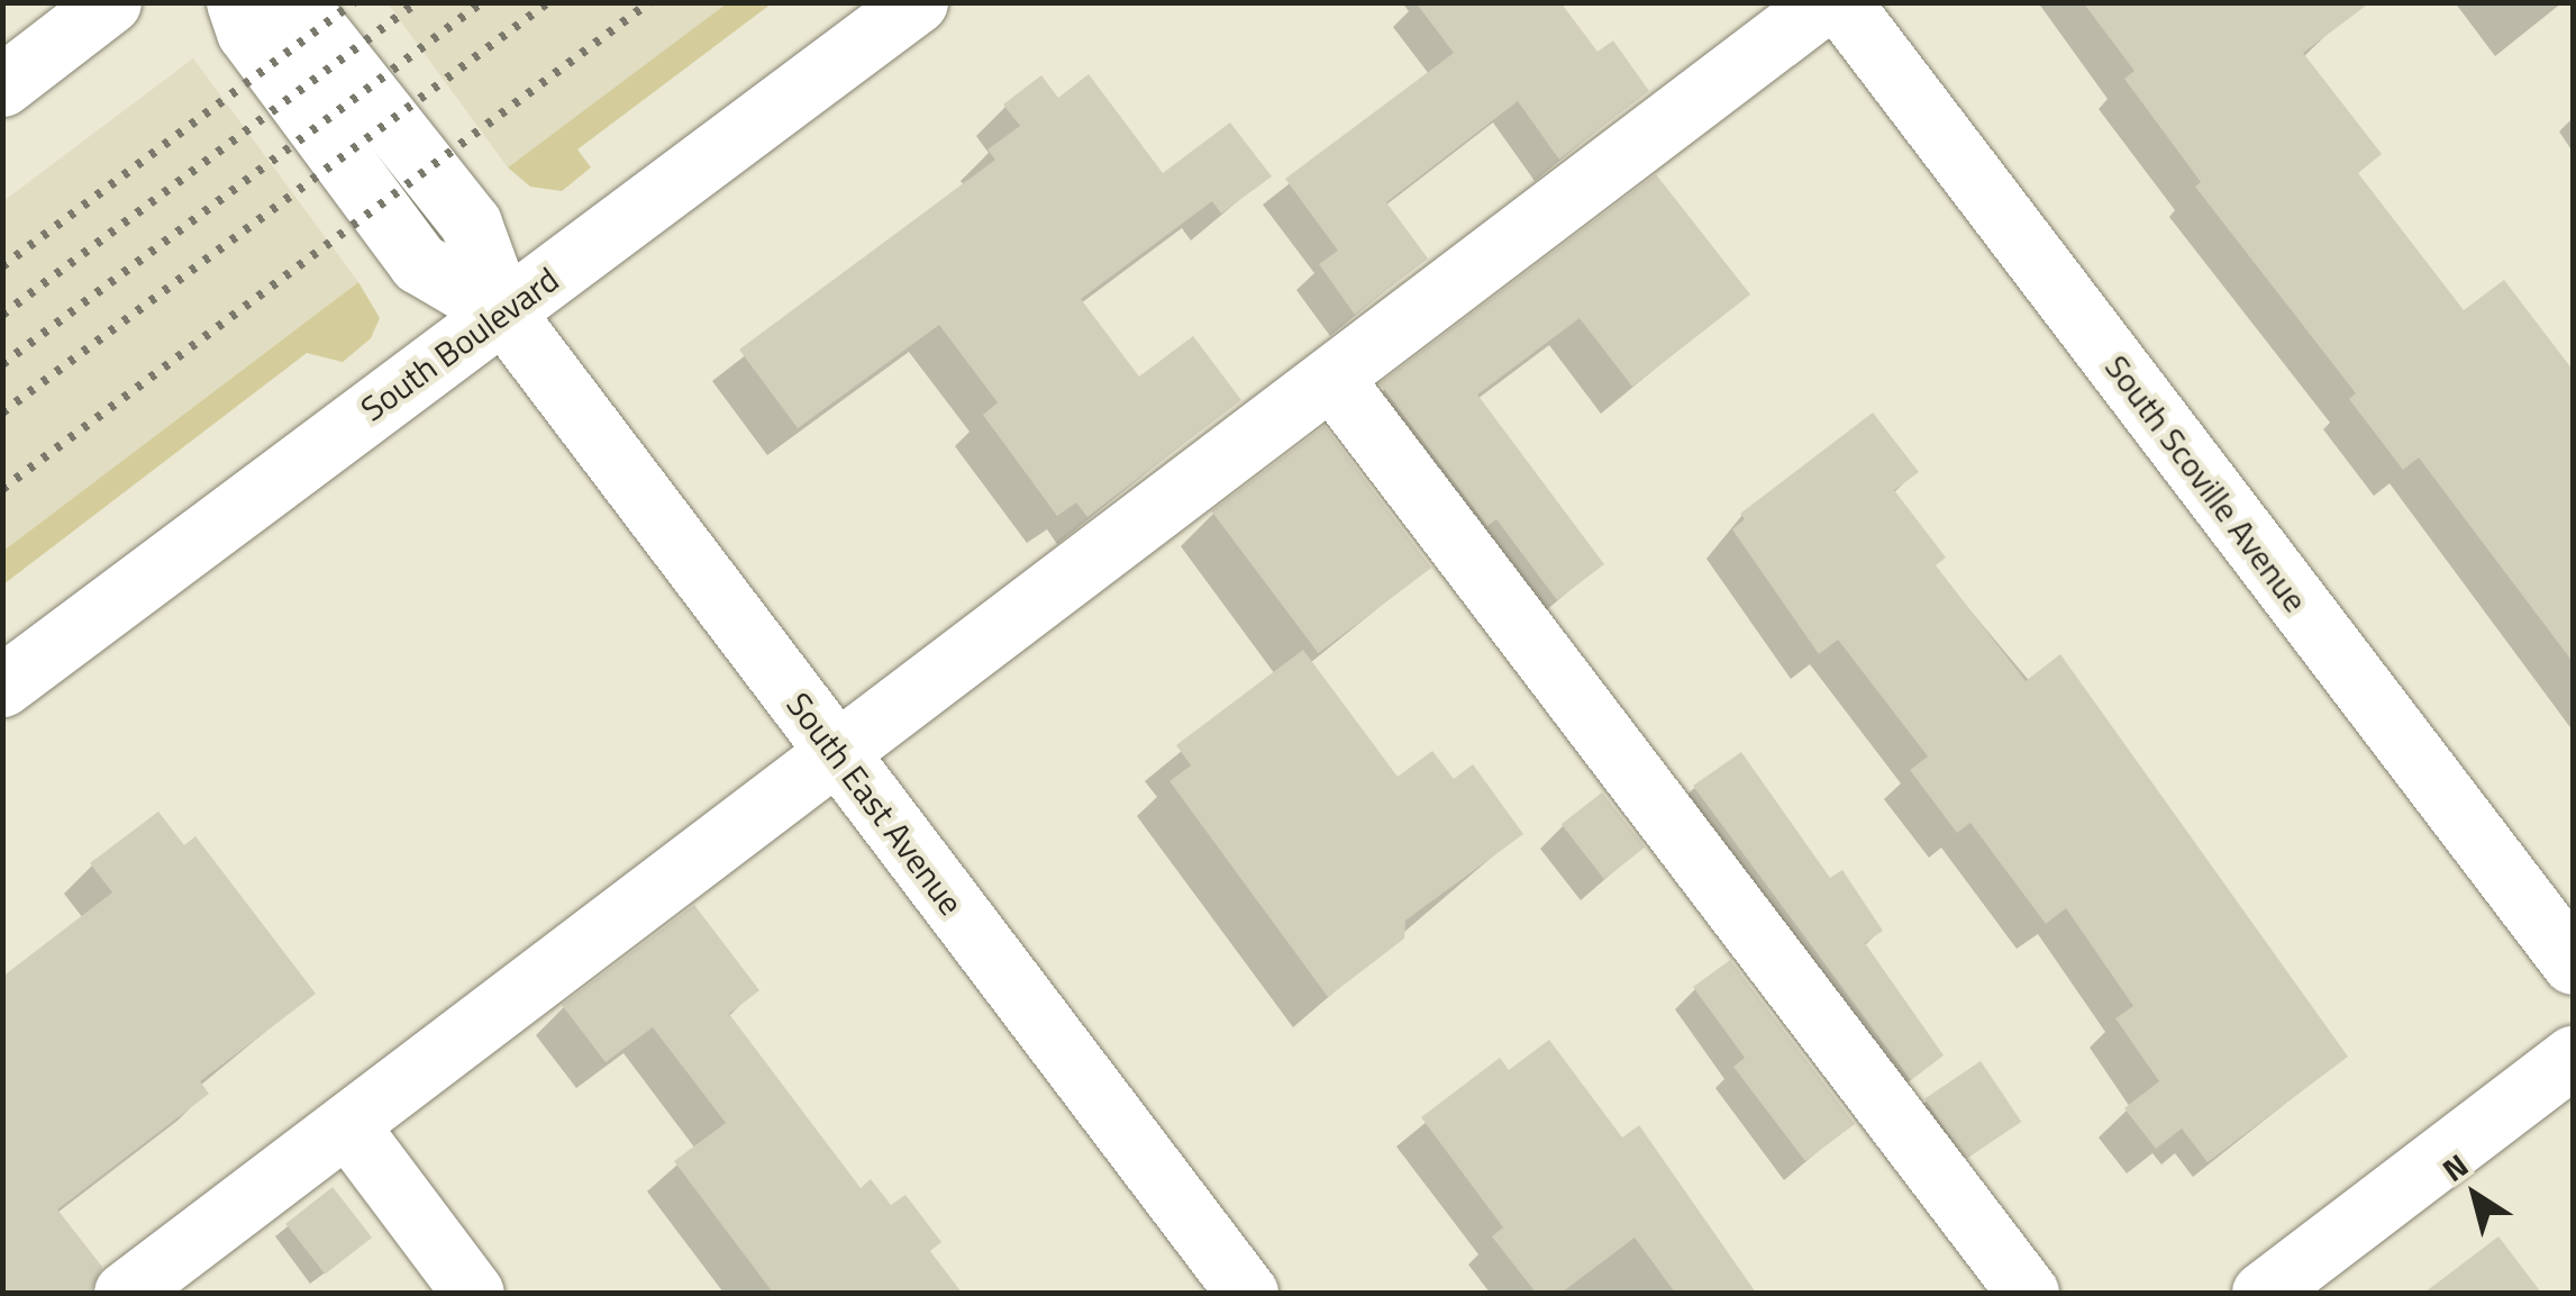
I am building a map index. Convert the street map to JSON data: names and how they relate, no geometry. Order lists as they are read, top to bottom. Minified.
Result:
{"streets":{"street":["South Boulevard","South Scoville Avenue","South East Avenue"]},"crossings":[["South Boulevard","South East Avenue"]],"north":"top left"}
